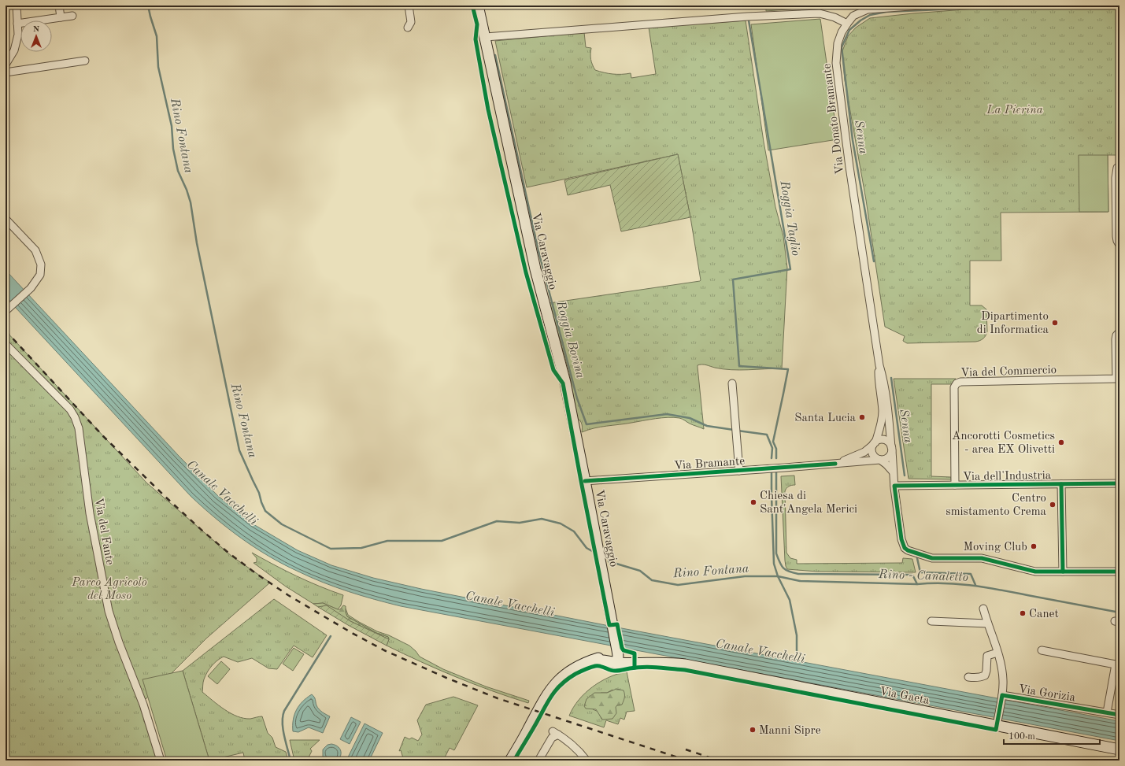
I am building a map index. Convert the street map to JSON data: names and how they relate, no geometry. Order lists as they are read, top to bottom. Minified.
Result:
{"streets":{"street":["Via Donato Bramante","Via Caravaggio","Via del Commercio","Via Bramante","Via dell'Industria","Via del Fante","Via Gorizia","Via Gaeta"]},"crossings":[["Via Donato Bramante","Via Bramante"],["Via Donato Bramante","Via dell'Industria"],["Via Caravaggio","Via Bramante"],["Via Caravaggio","Via Gaeta"],["Via del Commercio","Via dell'Industria"],["Via Gorizia","Via Gaeta"]],"water":["Rino Fontana","Senna","Roggia Taglio","Roggia Bovina","Canale Vacchelli","Rino - Canaletto"],"parks":["La Pierina","Parco Agricolo del Moso"],"places":["Dipartimento di Informatica","Santa Lucia","Ancorotti Cosmetics - area EX Olivetti","Chiesa di Sant'Angela Merici","Centro smistamento Crema","Moving Club","Canet","Manni Sipre"],"scale_bar":"100 m","north":"top"}
